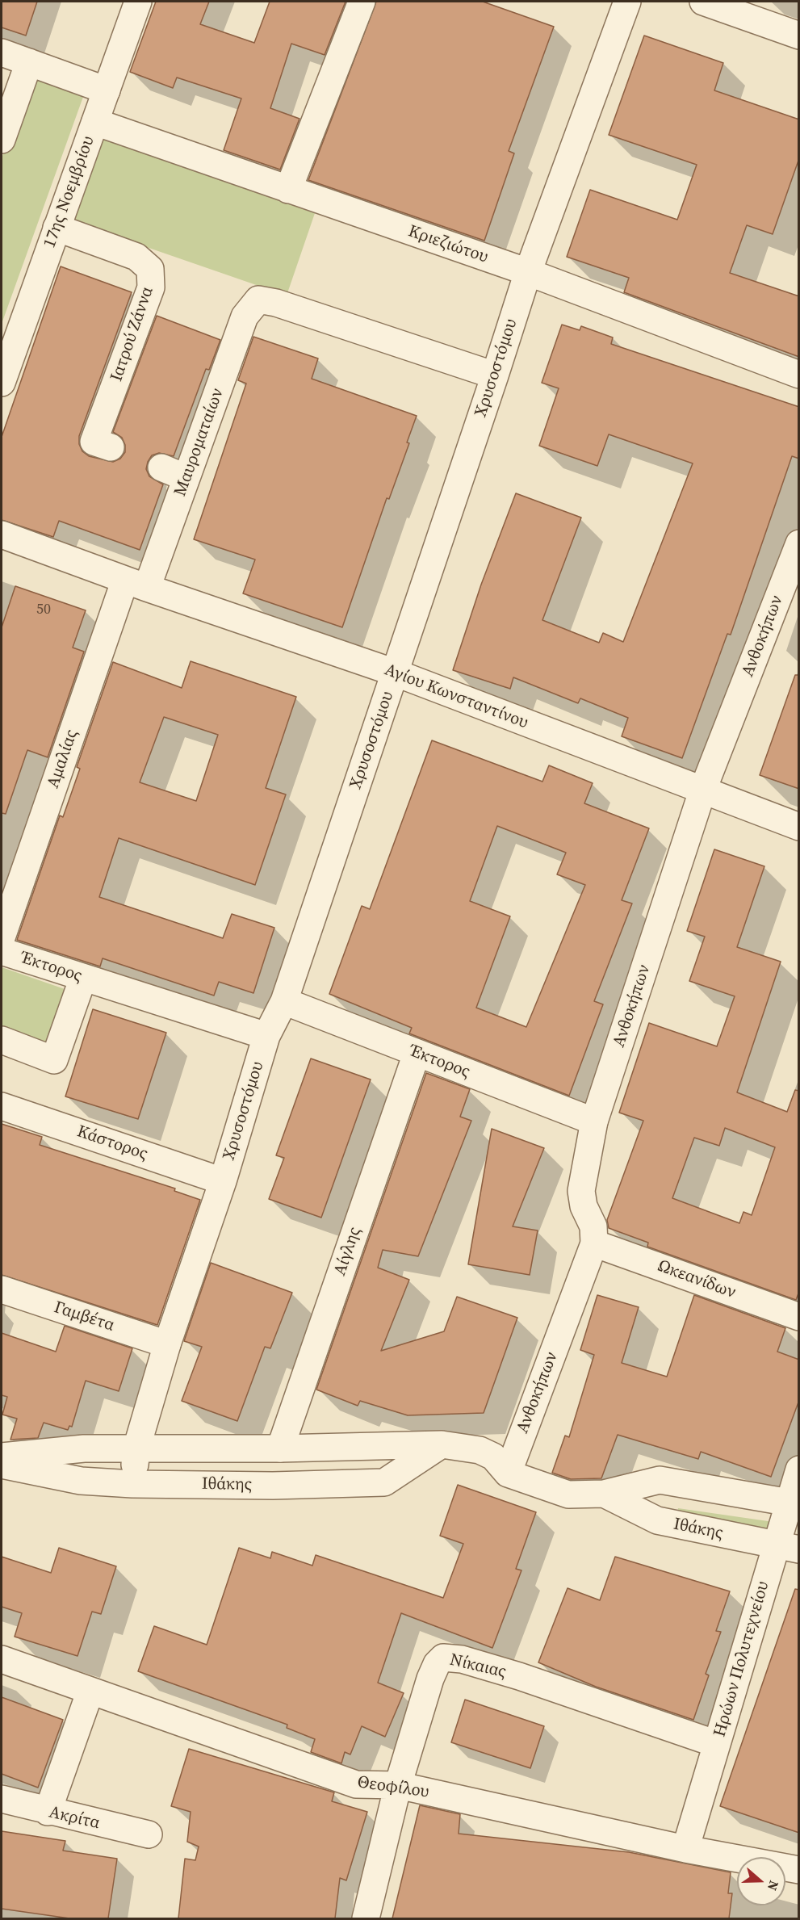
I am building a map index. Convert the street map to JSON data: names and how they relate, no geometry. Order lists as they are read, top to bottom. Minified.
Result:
{"streets":{"street":["17ης Νοεμβρίου","Κριεζιώτου","Ιατρού Ζάννα","Χρυσοστόμου","Μαυροματαίων","Ανθοκήπων","Αγίου Κωνσταντίνου","Αμαλίας","Έκτορος","Κάστορος","Αίγλης","Ωκεανίδων","Γαμβέτα","Ιθάκης","Ηρώων Πολυτεχνείου","Νίκαιας","Θεοφίλου","Ακρίτα"]},"crossings":[["17ης Νοεμβρίου","Κριεζιώτου"],["17ης Νοεμβρίου","Ιατρού Ζάννα"],["Κριεζιώτου","Χρυσοστόμου"],["Χρυσοστόμου","Μαυροματαίων"],["Χρυσοστόμου","Αγίου Κωνσταντίνου"],["Χρυσοστόμου","Έκτορος"],["Χρυσοστόμου","Κάστορος"],["Χρυσοστόμου","Γαμβέτα"],["Χρυσοστόμου","Ιθάκης"],["Μαυροματαίων","Αγίου Κωνσταντίνου"],["Μαυροματαίων","Αμαλίας"],["Ανθοκήπων","Αγίου Κωνσταντίνου"],["Ανθοκήπων","Έκτορος"],["Ανθοκήπων","Ωκεανίδων"],["Ανθοκήπων","Ιθάκης"],["Αγίου Κωνσταντίνου","Αμαλίας"],["Έκτορος","Αίγλης"],["Αίγλης","Ιθάκης"],["Ιθάκης","Ηρώων Πολυτεχνείου"],["Ηρώων Πολυτεχνείου","Νίκαιας"],["Ηρώων Πολυτεχνείου","Θεοφίλου"],["Νίκαιας","Θεοφίλου"]],"house_numbers":["50"],"north":"right"}
